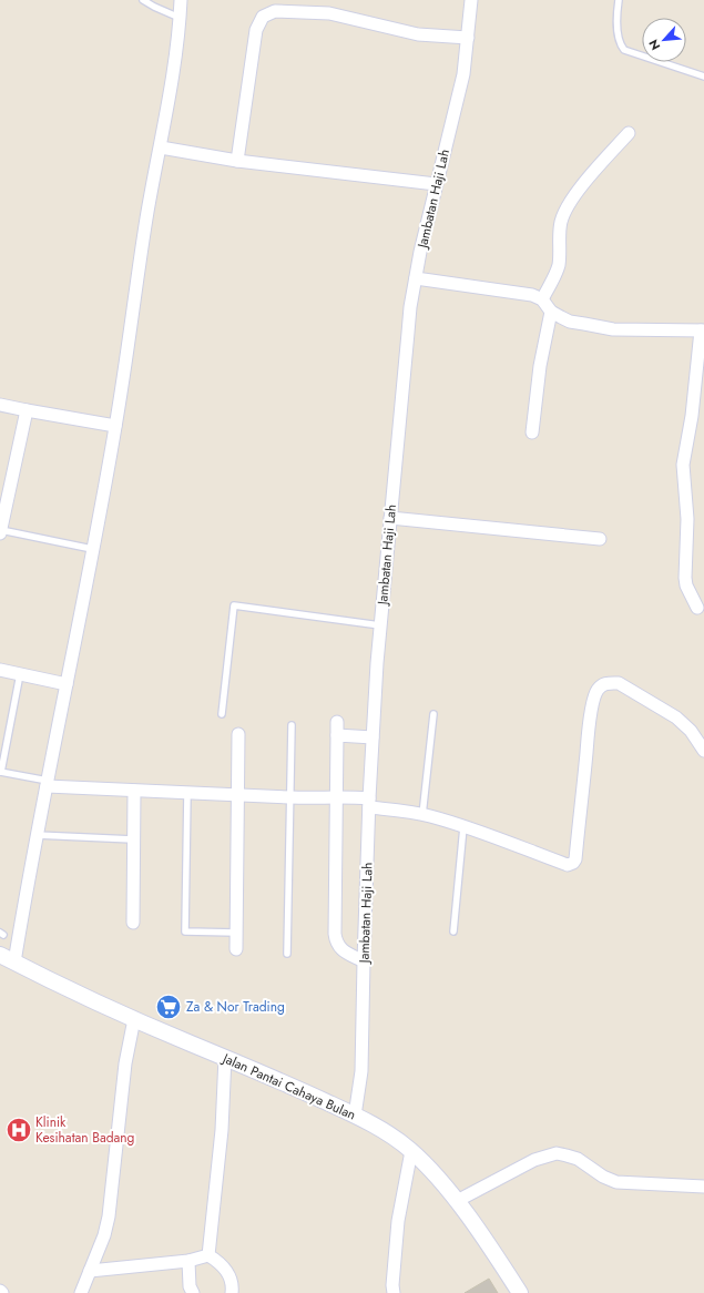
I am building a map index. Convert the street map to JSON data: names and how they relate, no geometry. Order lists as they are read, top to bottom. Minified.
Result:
{"streets":{"street":["Jambatan Haji Lah","Jalan Pantai Cahaya Bulan"]},"crossings":[["Jambatan Haji Lah","Jalan Pantai Cahaya Bulan"]],"places":{"supermarket":["Za & Nor Trading"],"hospital":["Klinik Kesihatan Badang"]},"north":"bottom left"}
